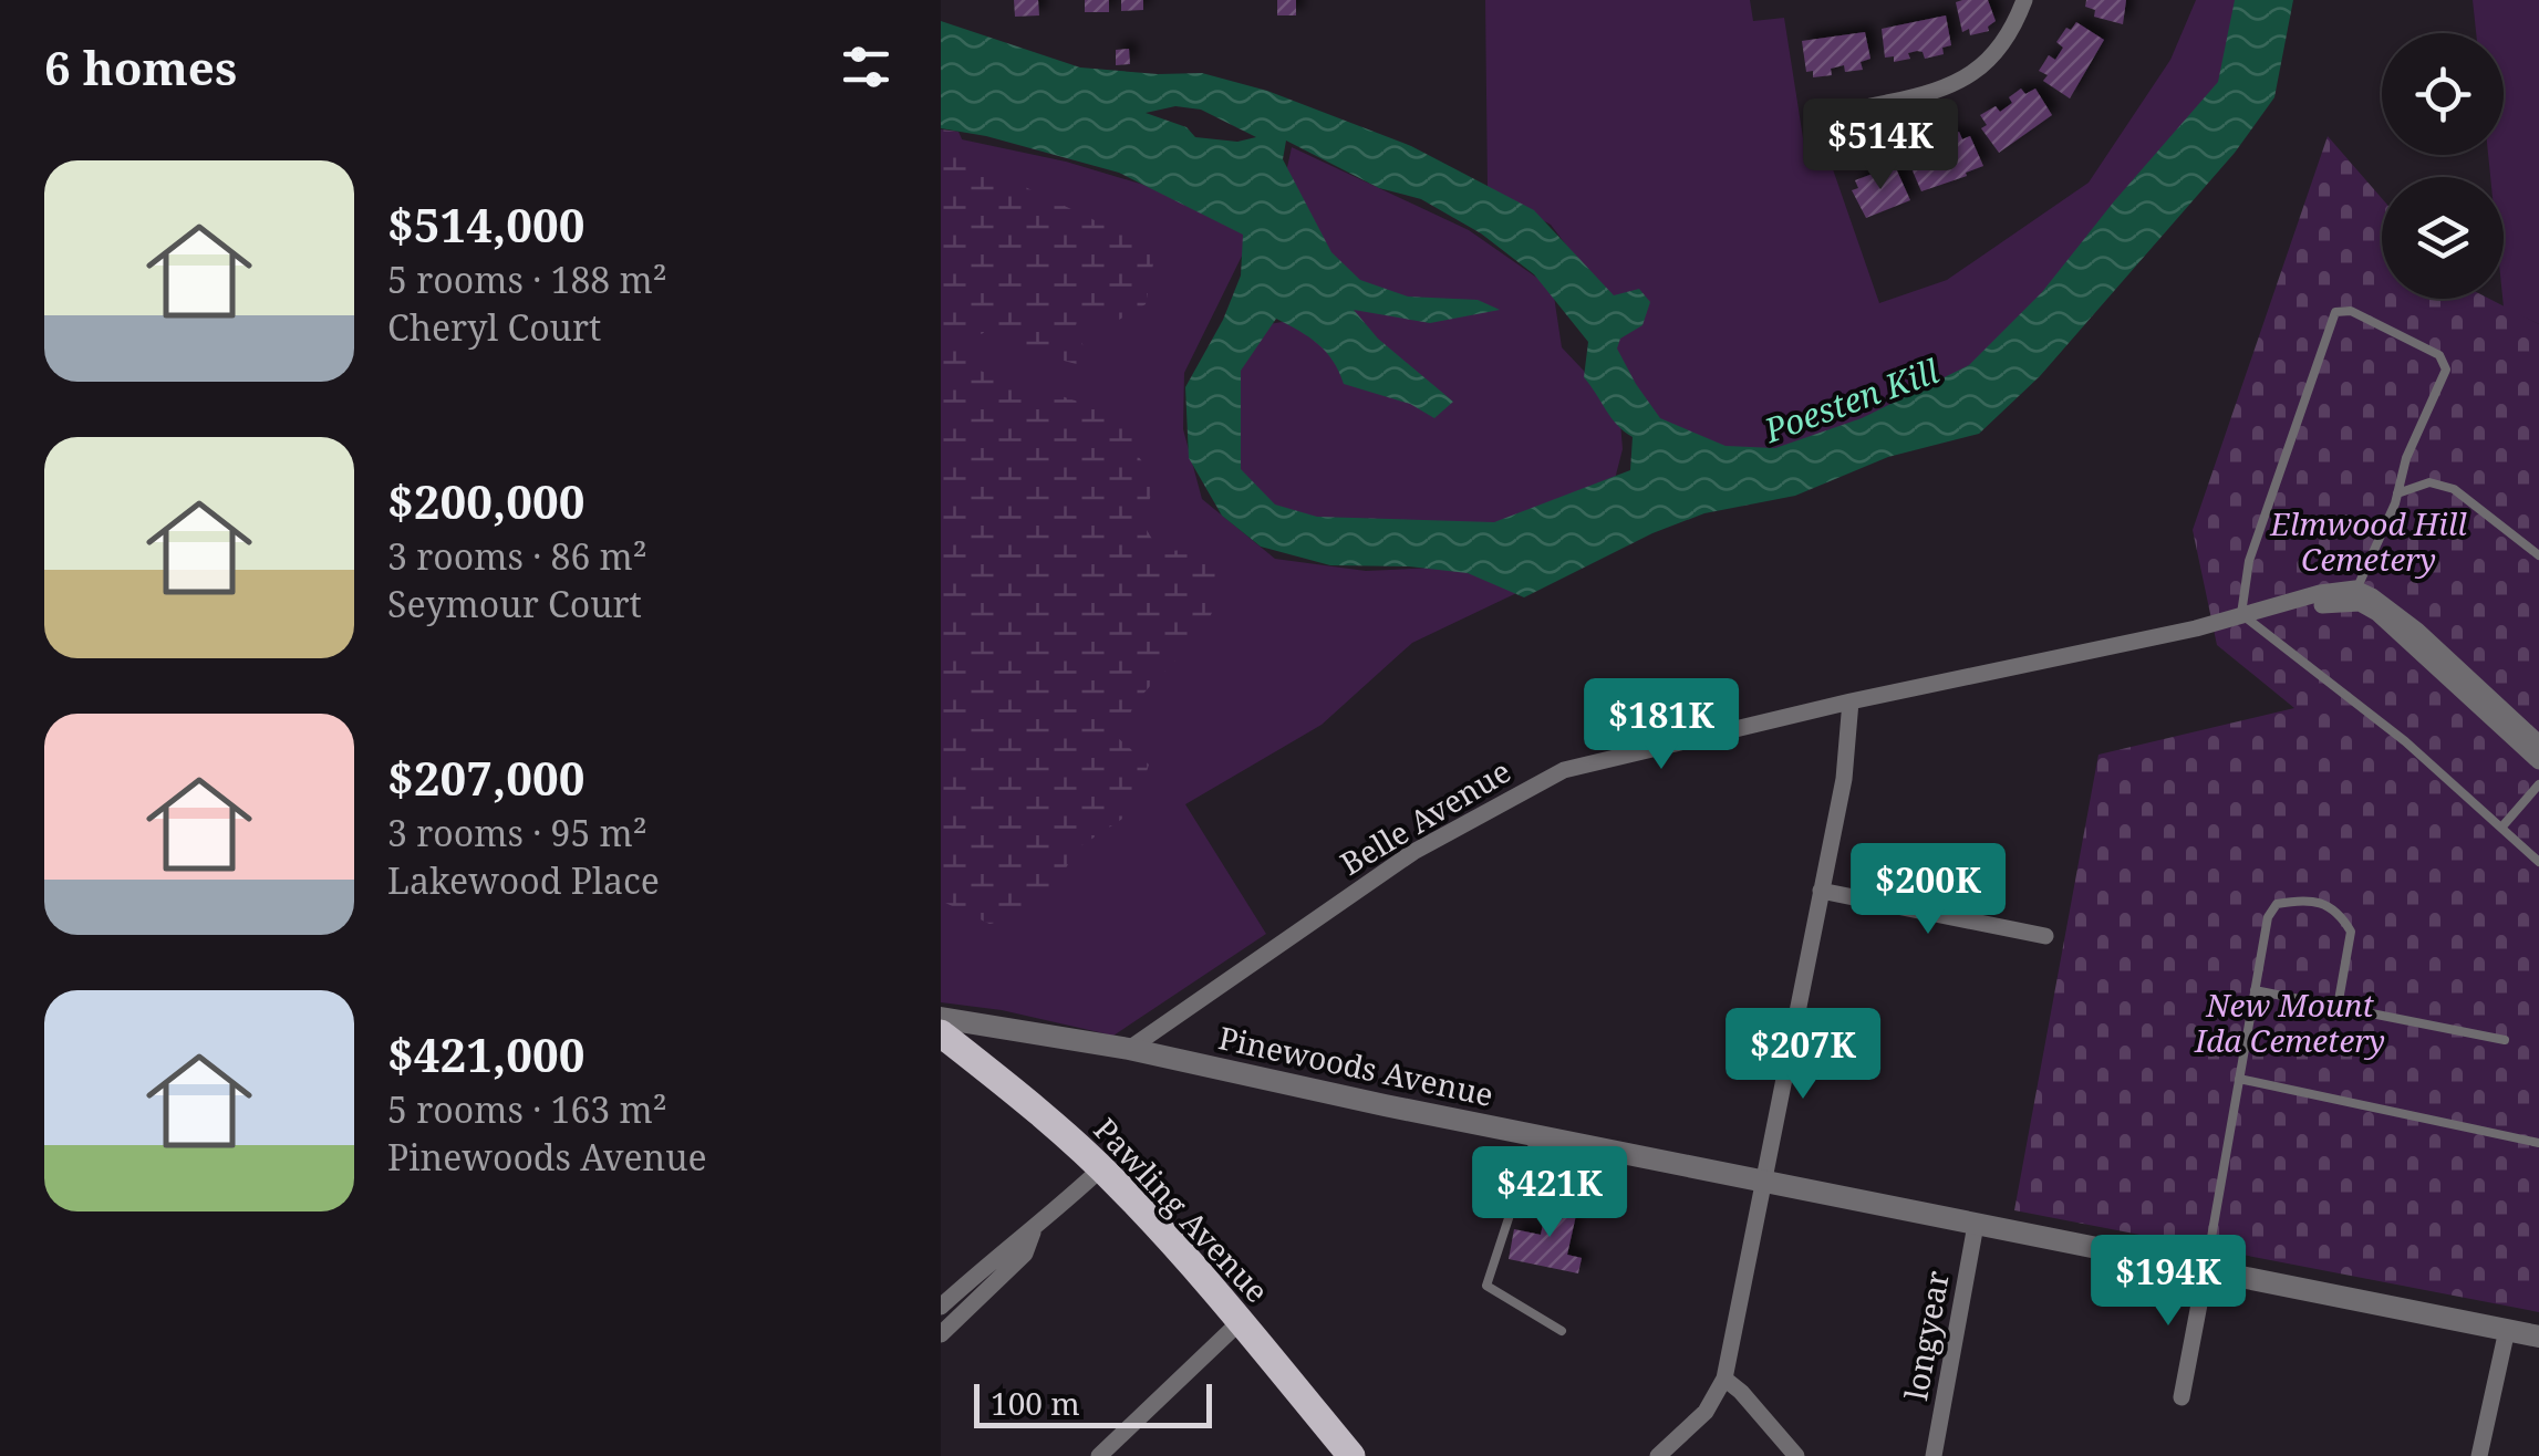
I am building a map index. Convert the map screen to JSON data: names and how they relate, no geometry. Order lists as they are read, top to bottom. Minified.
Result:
{"streets":{"main road":["Pawling Avenue"],"street":["Belle Avenue","Pinewoods Avenue","longyear"]},"crossings":[["Belle Avenue","Pinewoods Avenue"],["Pinewoods Avenue","longyear"]],"water":["Poesten Kill"],"parks":["Elmwood Hill Cemetery","New Mount Ida Cemetery"],"scale_bar":"100 m","page":{"heading":"6 homes","price":["$514K","$181K","$200K","$207K","$421K","$194K"],"list":[{"name":"$514,000","note":"5 rooms · 188 m² · Cheryl Court"},{"name":"$200,000","note":"3 rooms · 86 m² · Seymour Court"},{"name":"$207,000","note":"3 rooms · 95 m² · Lakewood Place"},{"name":"$421,000","note":"5 rooms · 163 m² · Pinewoods Avenue"}],"scale":"100 m"}}
